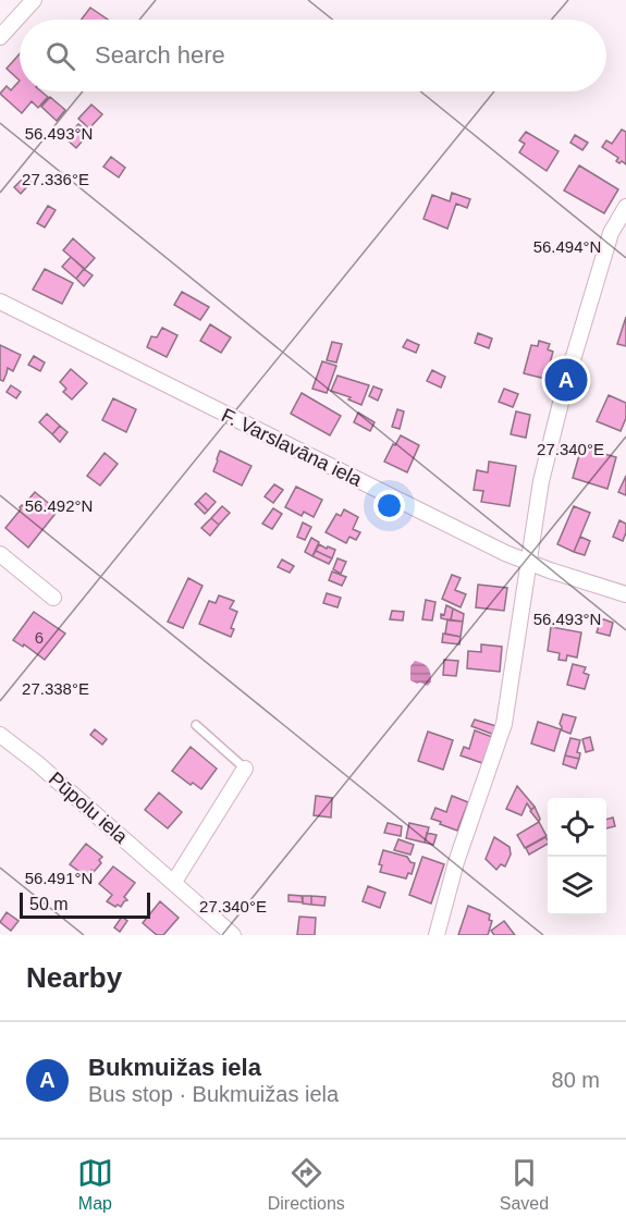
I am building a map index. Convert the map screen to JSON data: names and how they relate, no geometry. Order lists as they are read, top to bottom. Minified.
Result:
{"streets":{"street":["F. Varslavāna iela","Pūpolu iela"]},"house_numbers":["6"],"scale_bar":"50 m","page":{"search":"Search here","pins":"A","scale":"50 m","heading":"Nearby","list":[{"mark":"A","name":"Bukmuižas iela","note":"Bus stop · Bukmuižas iela","value":"80 m"}],"nav":["Map","Directions","Saved"]},"coordinates":["56.493°N","27.336°E","56.494°N","27.340°E","56.492°N","27.338°E","56.491°N"]}
